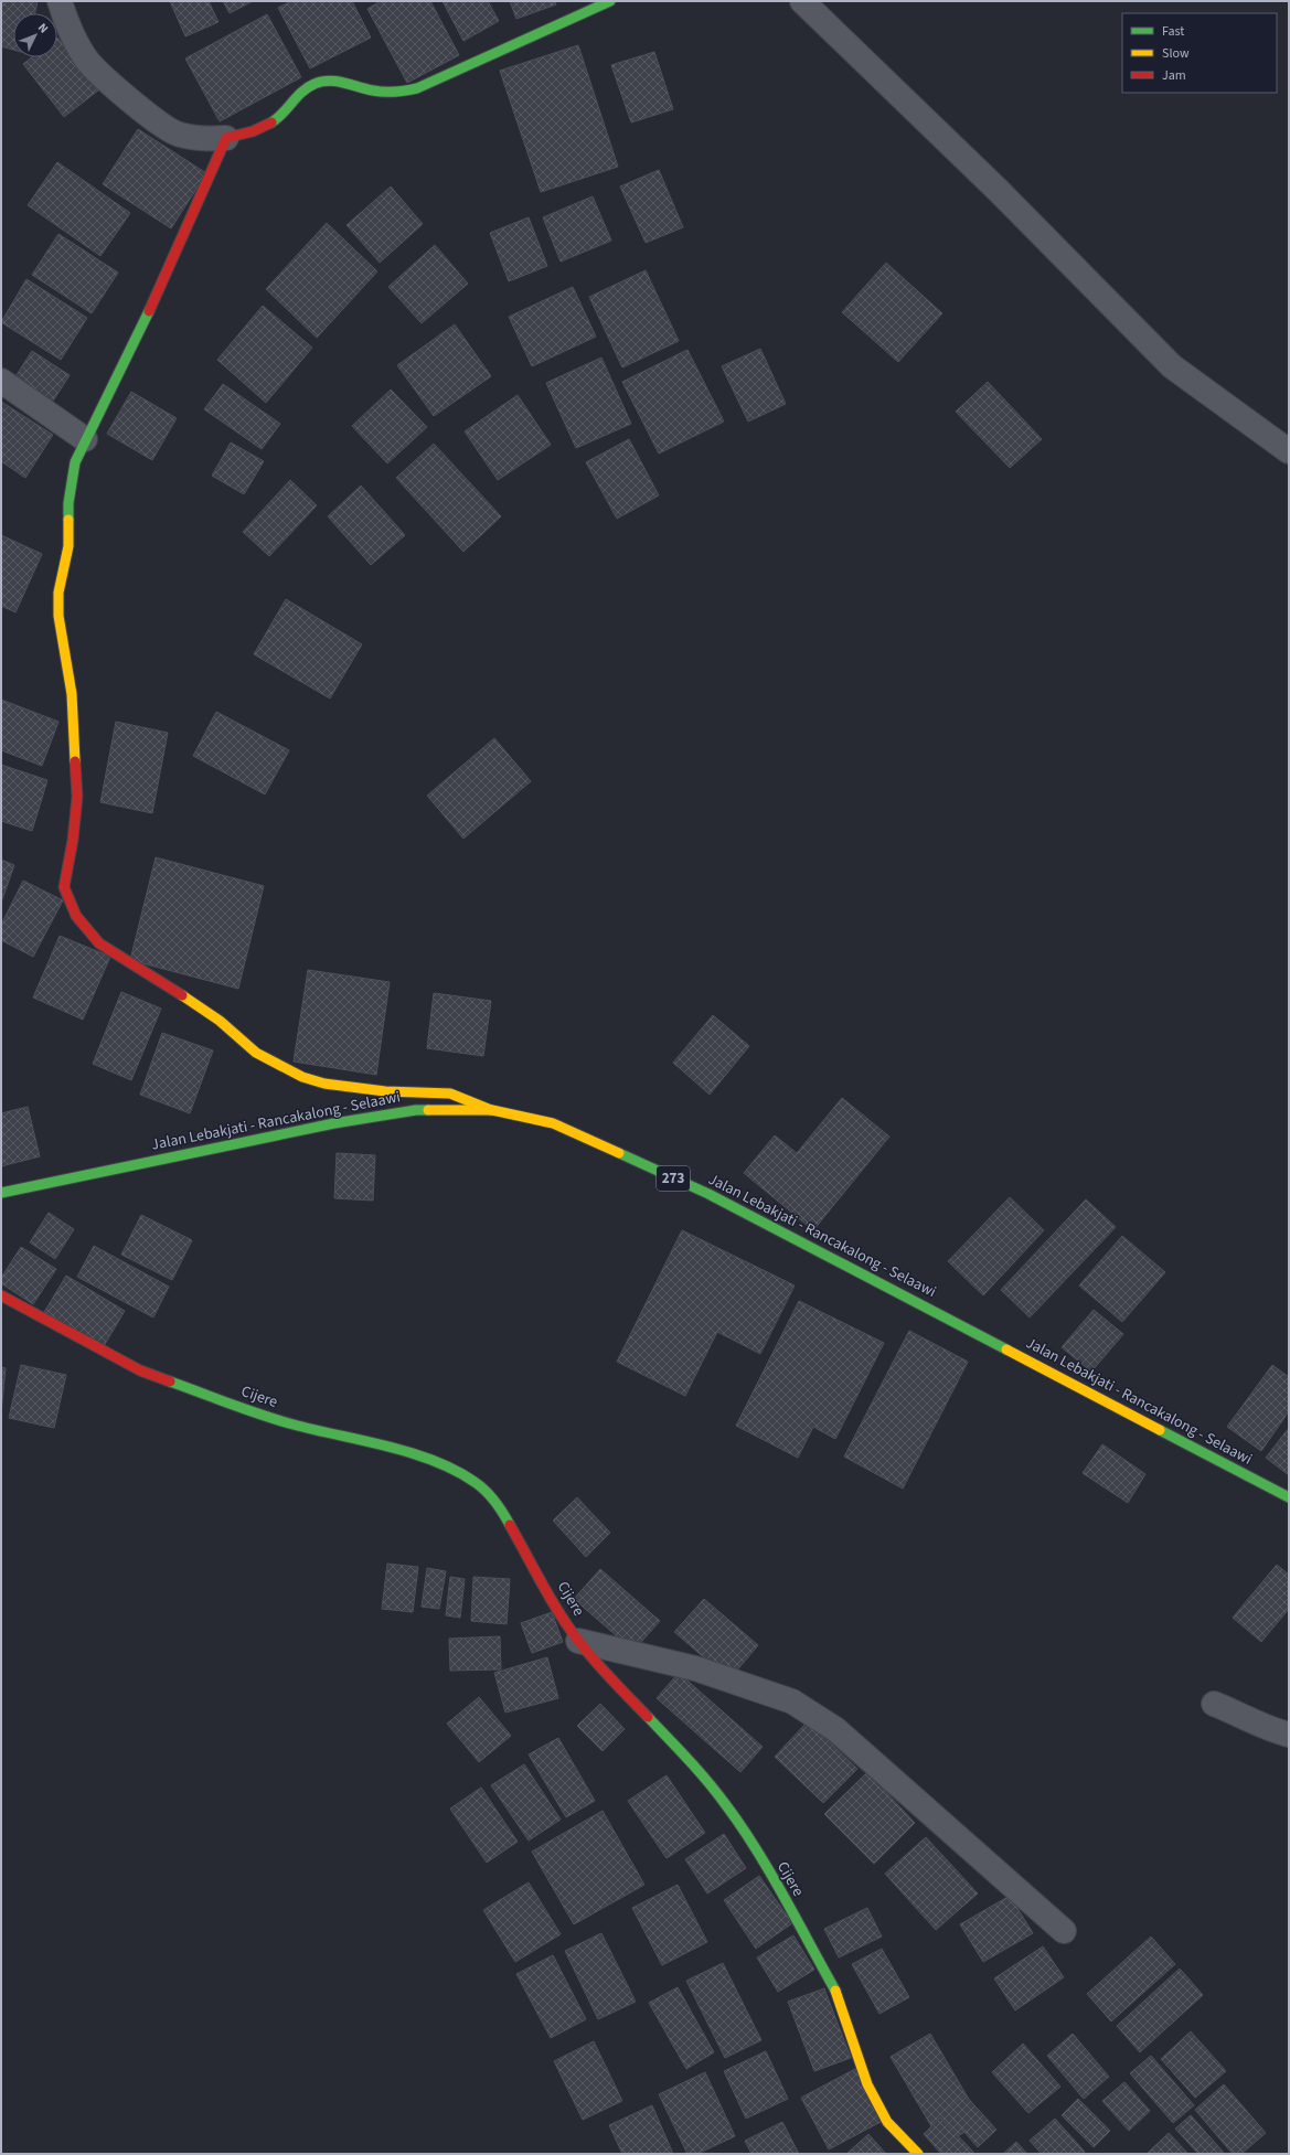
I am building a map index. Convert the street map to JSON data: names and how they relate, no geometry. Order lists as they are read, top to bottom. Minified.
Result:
{"streets":{"street":["Jalan Lebakjati - Rancakalong - Selaawi","273","Cijere"]},"legend":["Fast","Slow","Jam"],"north":"top right"}
